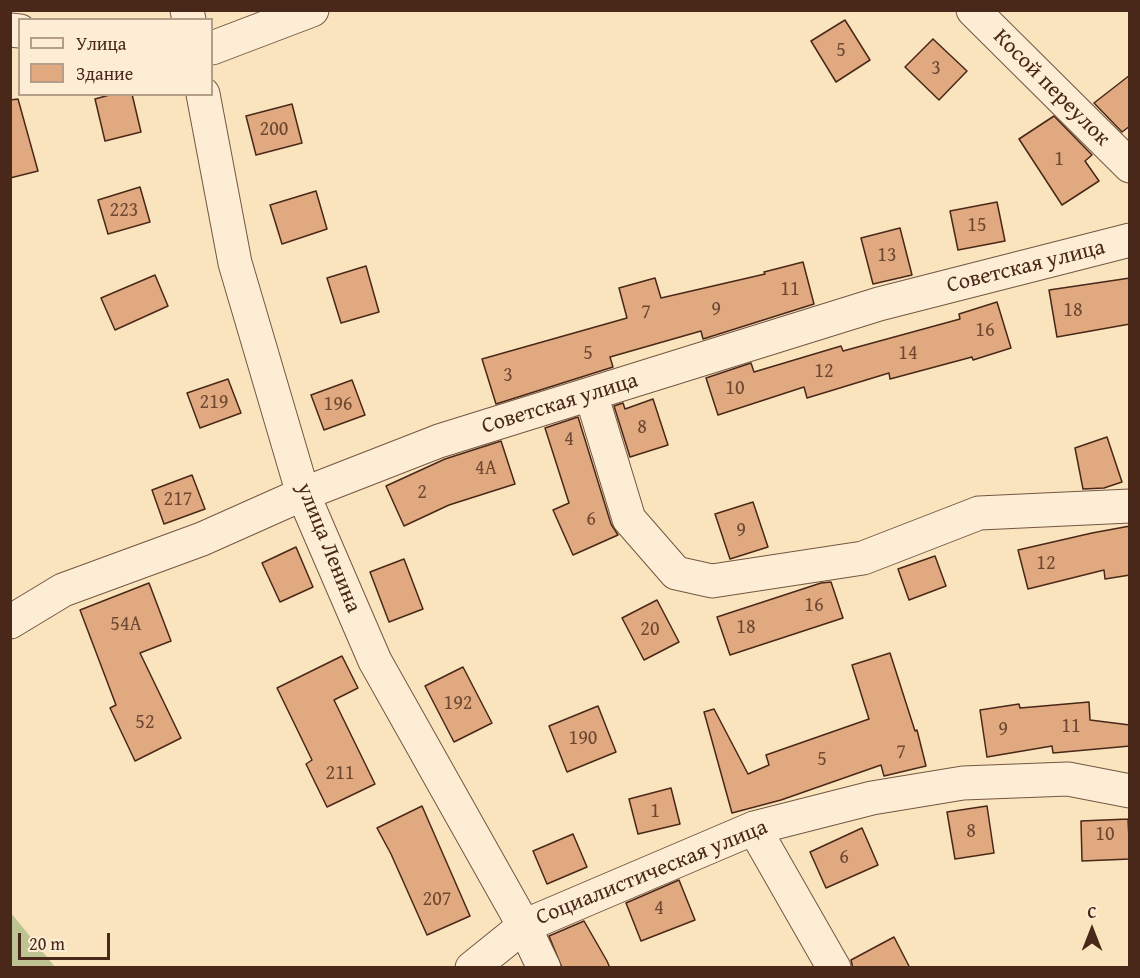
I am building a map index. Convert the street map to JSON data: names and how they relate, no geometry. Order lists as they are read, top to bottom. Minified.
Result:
{"streets":{"street":["Косой переулок","Советская улица","улица Ленина","Социалистическая улица"]},"crossings":[["Советская улица","улица Ленина"],["улица Ленина","Социалистическая улица"]],"house_numbers":["5","3","200","1","223","15","13","11","9","18","7","16","5","14","12","3","10","219","196","8","4","4А","2","217","6","9","12","16","54А","18","20","192","52","11","9","190","7","5","211","1","8","10","6","207","4"],"legend":["Улица","Здание"],"scale_bar":"20 m","north":"top"}
